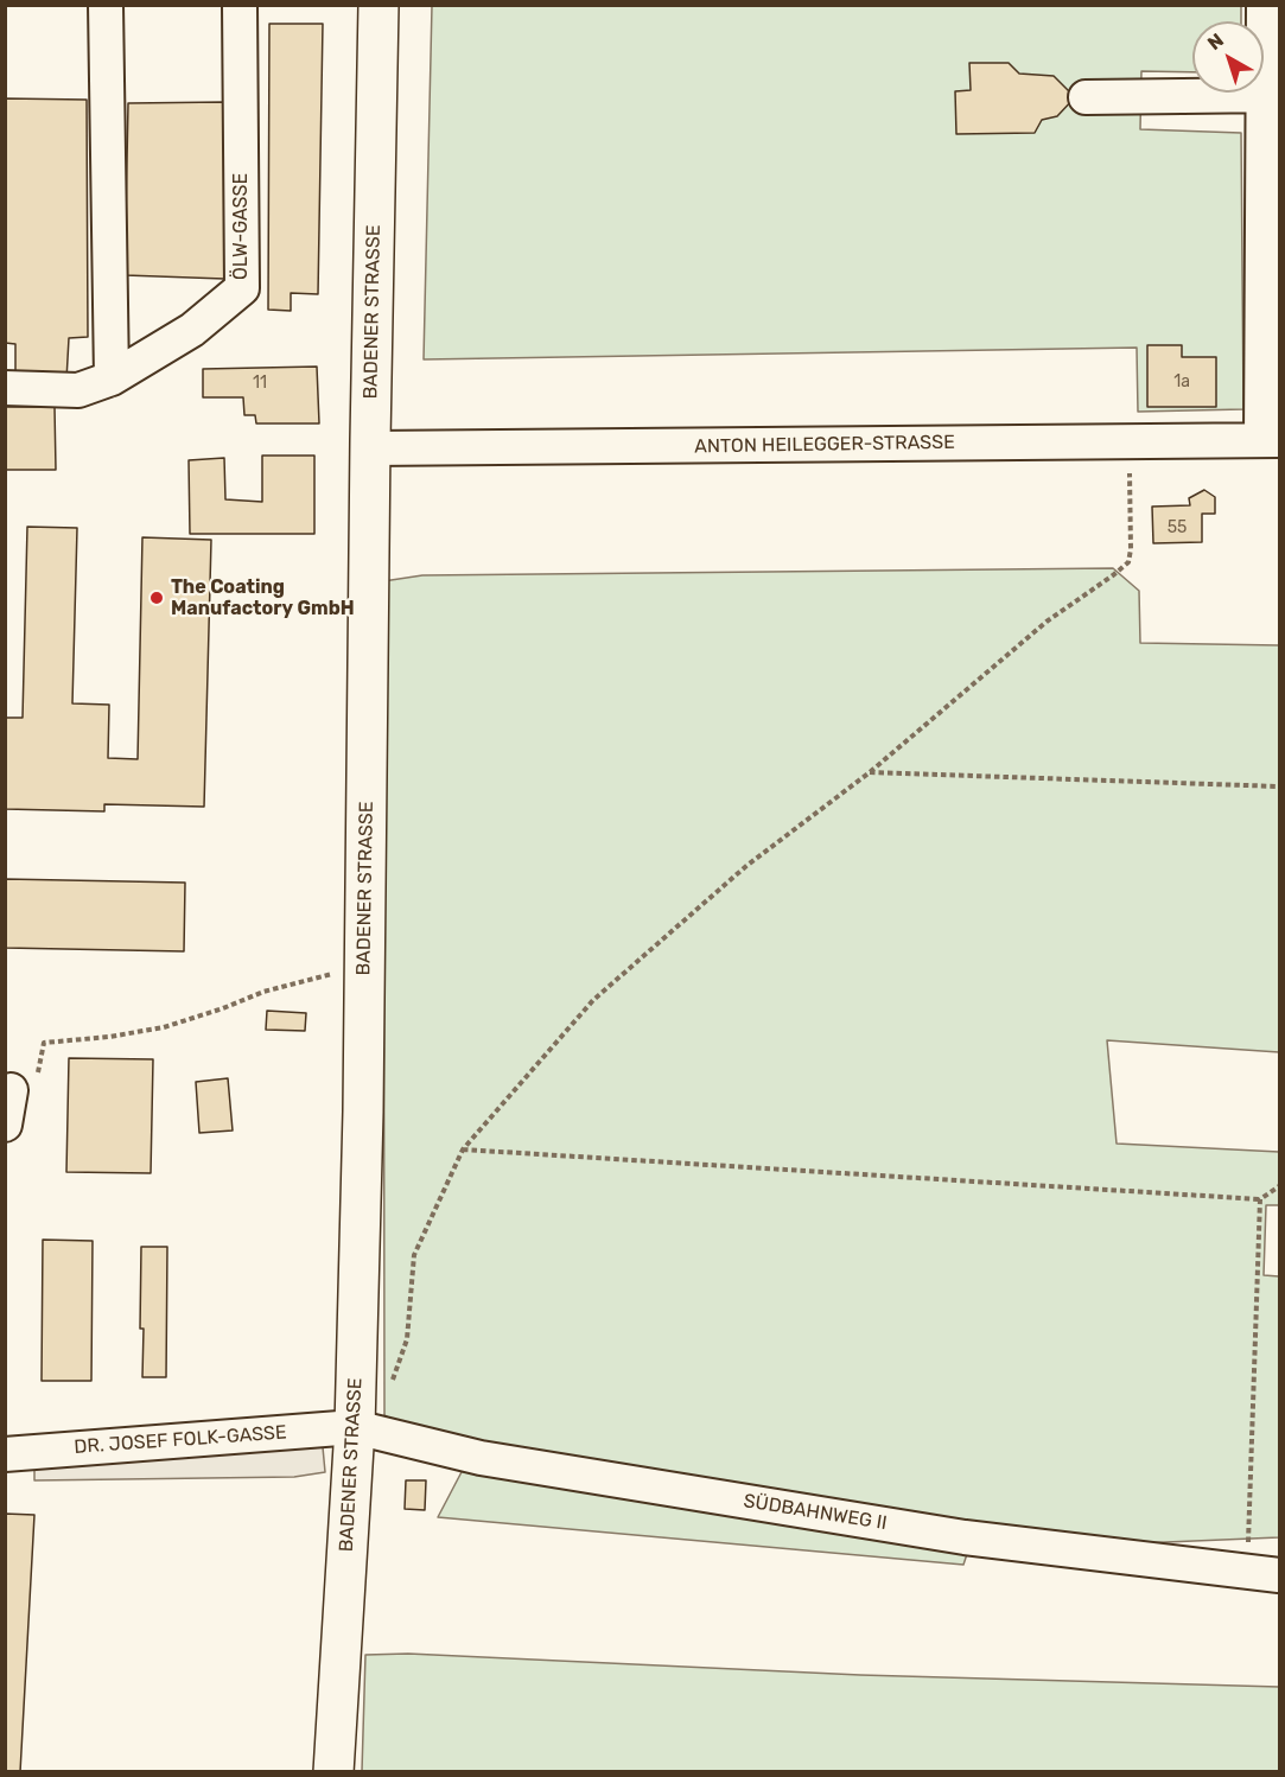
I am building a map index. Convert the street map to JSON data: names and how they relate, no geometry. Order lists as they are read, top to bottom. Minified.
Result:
{"streets":{"main road":["BADENER STRASSE"],"street":["ÖLW-GASSE","ANTON HEILEGGER-STRASSE","DR. JOSEF FOLK-GASSE","SÜDBAHNWEG II"]},"crossings":[["BADENER STRASSE","ANTON HEILEGGER-STRASSE"],["BADENER STRASSE","DR. JOSEF FOLK-GASSE"],["BADENER STRASSE","SÜDBAHNWEG II"],["DR. JOSEF FOLK-GASSE","SÜDBAHNWEG II"]],"places":["The Coating Manufactory GmbH"],"house_numbers":["1a","11","55"],"north":"top left"}
